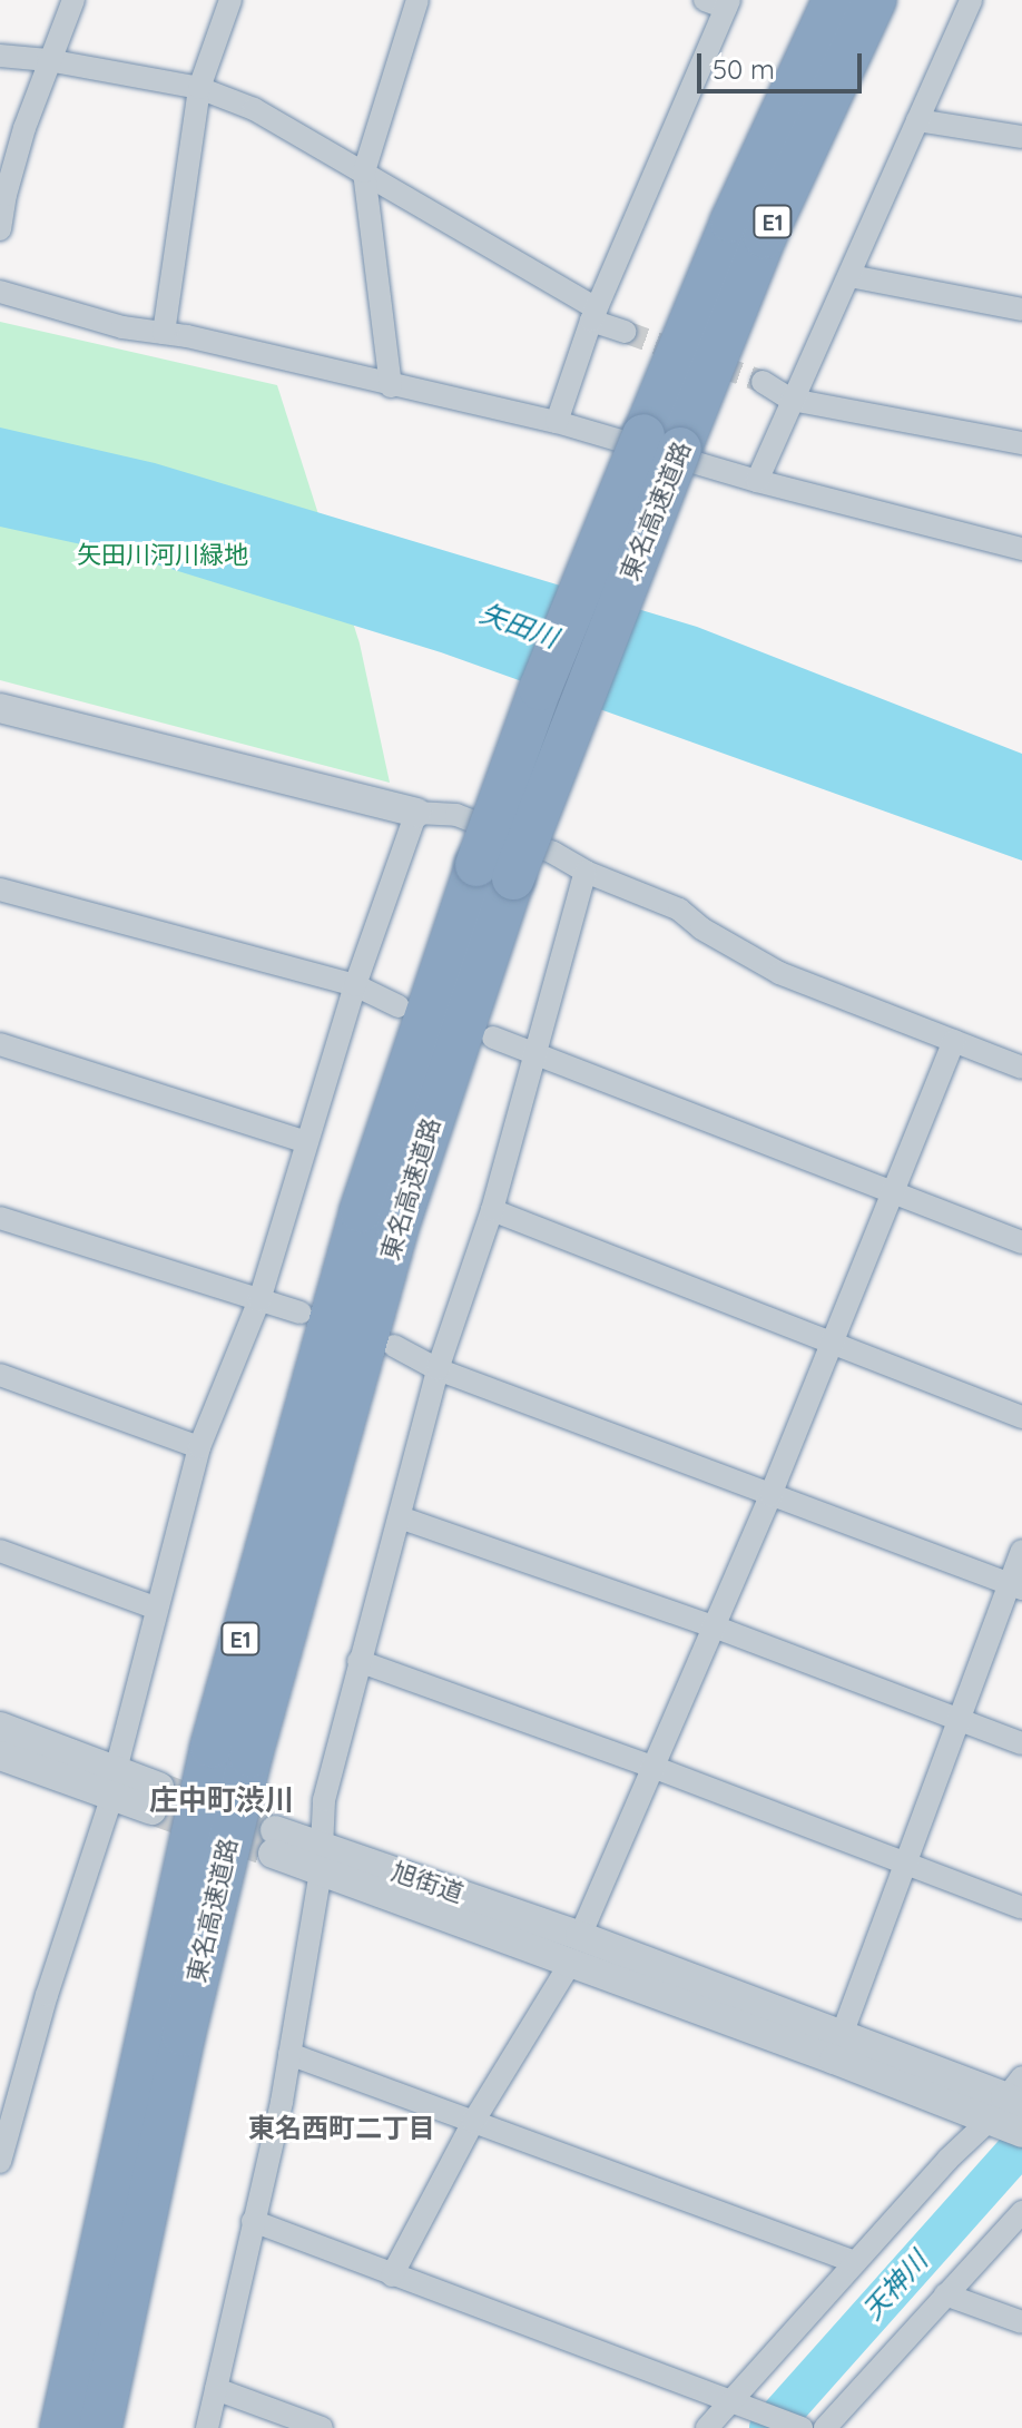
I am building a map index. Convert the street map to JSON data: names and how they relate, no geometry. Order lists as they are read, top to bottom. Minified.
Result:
{"streets":{"highway":["E1","東名高速道路"],"street":["旭街道"]},"districts":["庄中町渋川","東名西町二丁目"],"water":["矢田川","天神川"],"parks":["矢田川河川緑地"],"scale_bar":"50 m"}
